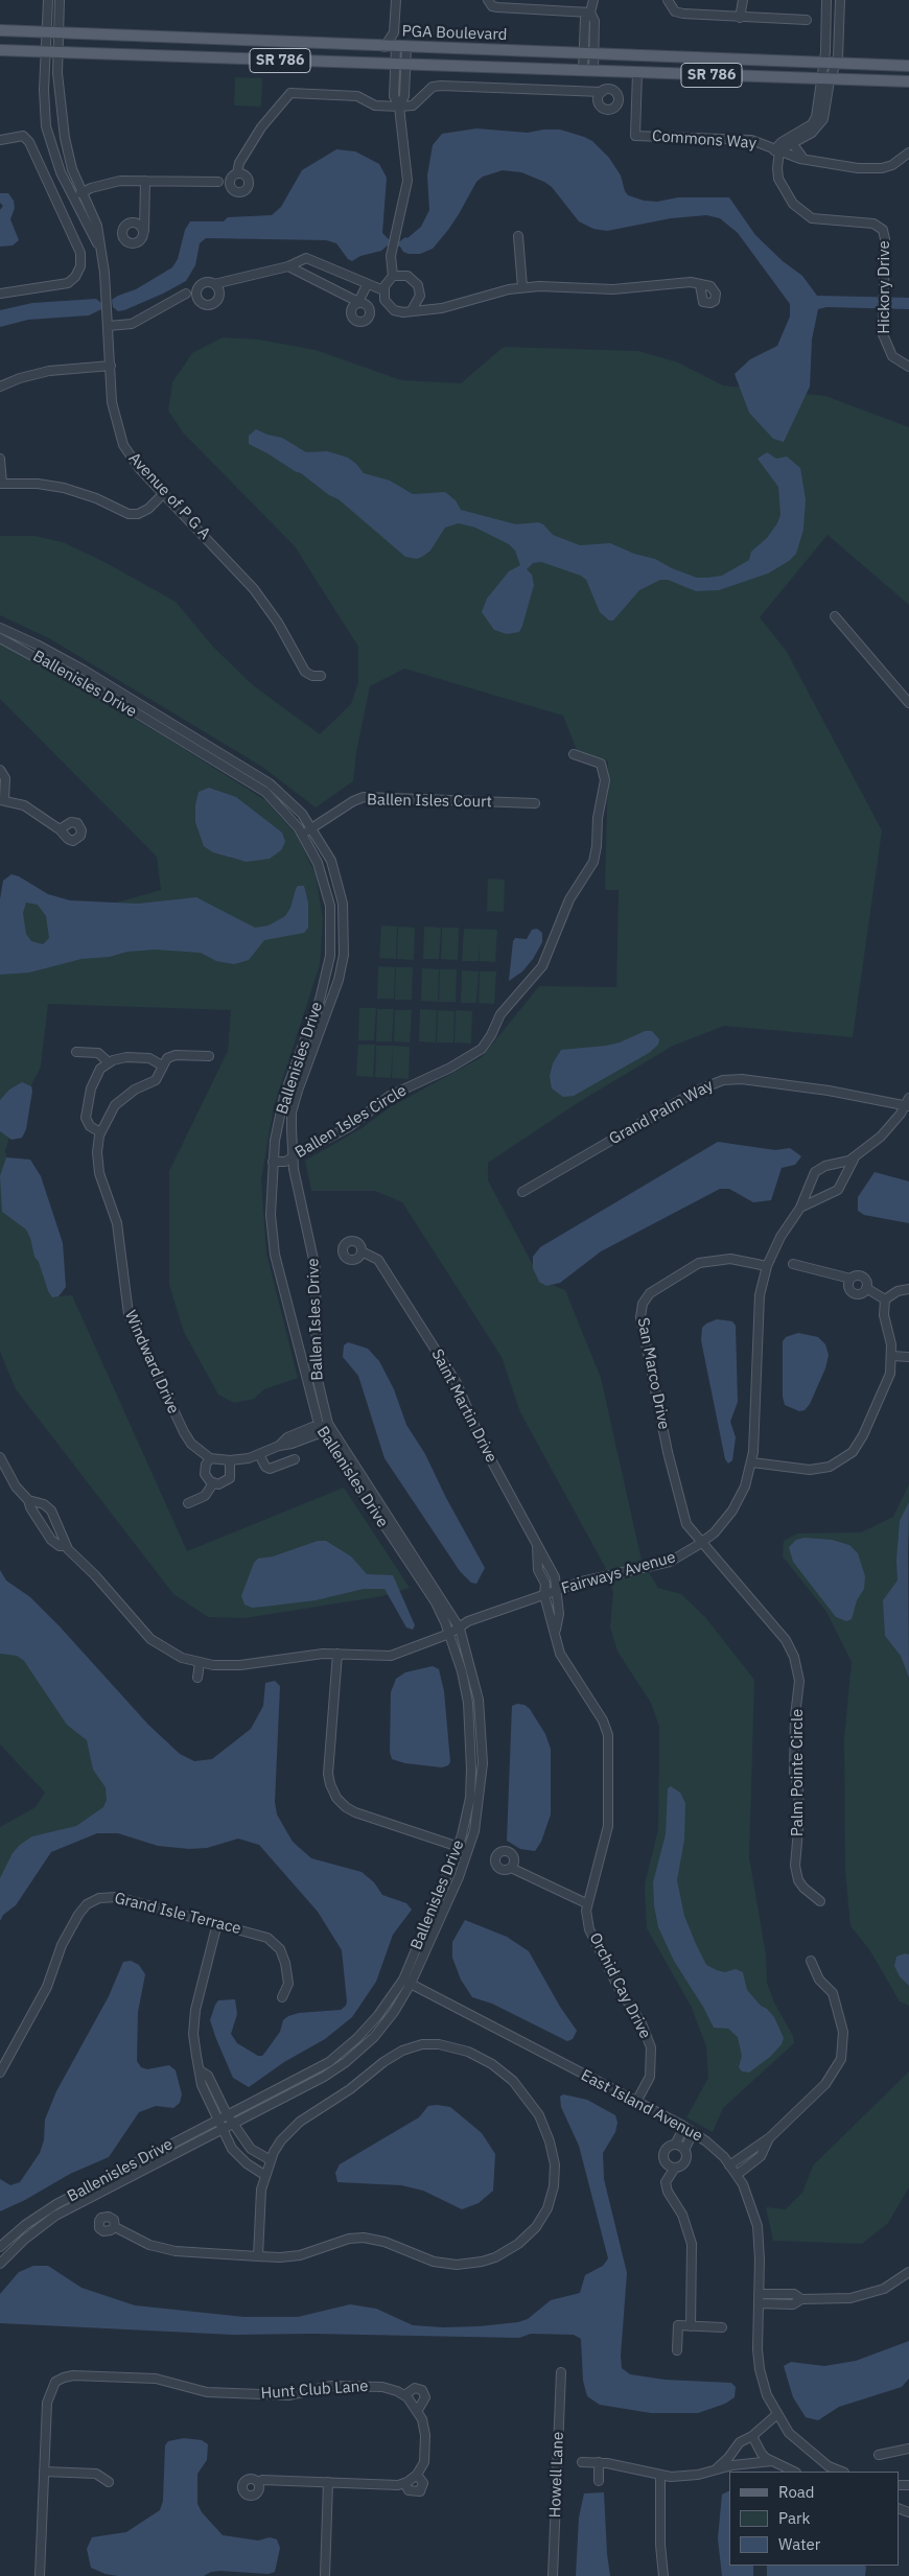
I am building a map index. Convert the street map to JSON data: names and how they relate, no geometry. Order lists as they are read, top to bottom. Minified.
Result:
{"streets":{"main road":["PGA Boulevard","SR 786"],"street":["Commons Way","Hickory Drive","Avenue of P G A","Ballenisles Drive","Ballen Isles Court","Grand Palm Way","Ballen Isles Circle","Ballen Isles Drive","Windward Drive","San Marco Drive","Saint Martin Drive","Fairways Avenue","Palm Pointe Circle","Grand Isle Terrace","Orchid Cay Drive","East Island Avenue","Hunt Club Lane","Howell Lane"]},"crossings":[["PGA Boulevard","Commons Way"],["Commons Way","Hickory Drive"],["Ballenisles Drive","Ballen Isles Court"],["Ballenisles Drive","Ballen Isles Circle"],["Ballenisles Drive","Ballen Isles Drive"],["Ballenisles Drive","Fairways Avenue"],["Ballenisles Drive","East Island Avenue"],["Grand Palm Way","Fairways Avenue"],["Ballen Isles Circle","Ballen Isles Drive"],["San Marco Drive","Fairways Avenue"],["San Marco Drive","Palm Pointe Circle"],["Saint Martin Drive","Fairways Avenue"],["Saint Martin Drive","Orchid Cay Drive"],["Fairways Avenue","Palm Pointe Circle"],["Orchid Cay Drive","East Island Avenue"]],"legend":["Road","Park","Water"]}
